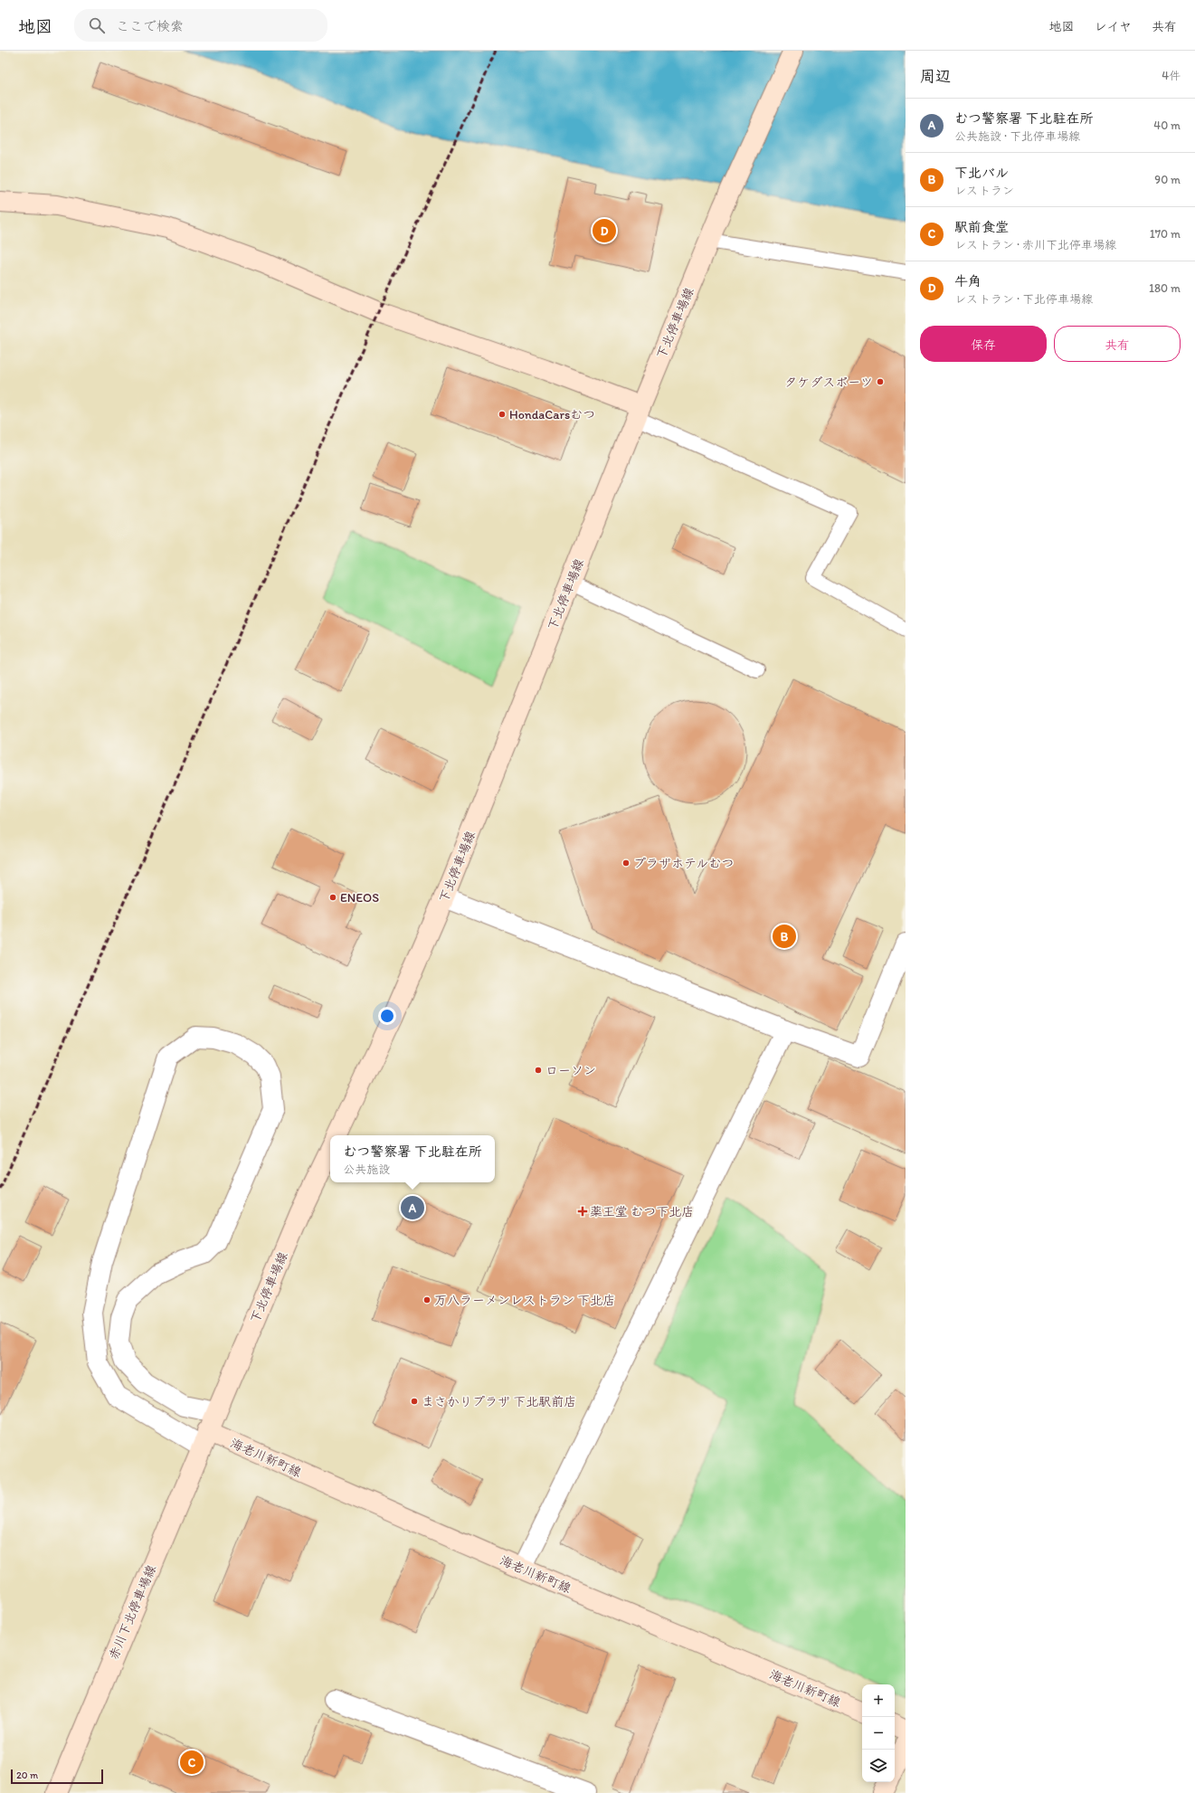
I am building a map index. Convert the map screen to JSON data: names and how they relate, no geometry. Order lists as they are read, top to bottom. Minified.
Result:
{"streets":{"main road":["下北停車場線","海老川新町線","赤川下北停車場線"]},"crossings":[["下北停車場線","海老川新町線"],["下北停車場線","赤川下北停車場線"],["海老川新町線","赤川下北停車場線"]],"places":{"other":["タケダスポーツ","HondaCarsむつ","プラザホテルむつ","ENEOS","ローソン","万八ラーメンレストラン 下北店","まさかりプラザ 下北駅前店"],"health":["薬王堂 むつ下北店"]},"scale_bar":"20 m","page":{"header":"地図","search":"ここで検索","nav":["地図","レイヤ","共有"],"heading":["周辺","4件"],"list":[{"mark":"A","name":"むつ警察署 下北駐在所","note":"公共施設 · 下北停車場線","value":"40 m"},{"mark":"B","name":"下北バル","note":"レストラン","value":"90 m"},{"mark":"C","name":"駅前食堂","note":"レストラン · 赤川下北停車場線","value":"170 m"},{"mark":"D","name":"牛角","note":"レストラン · 下北停車場線","value":"180 m"}],"pins":["D","B","A","C"],"buttons":["保存","共有"],"popup":["むつ警察署 下北駐在所","公共施設"],"map_buttons":["+","−"],"scale":"20 m"}}
